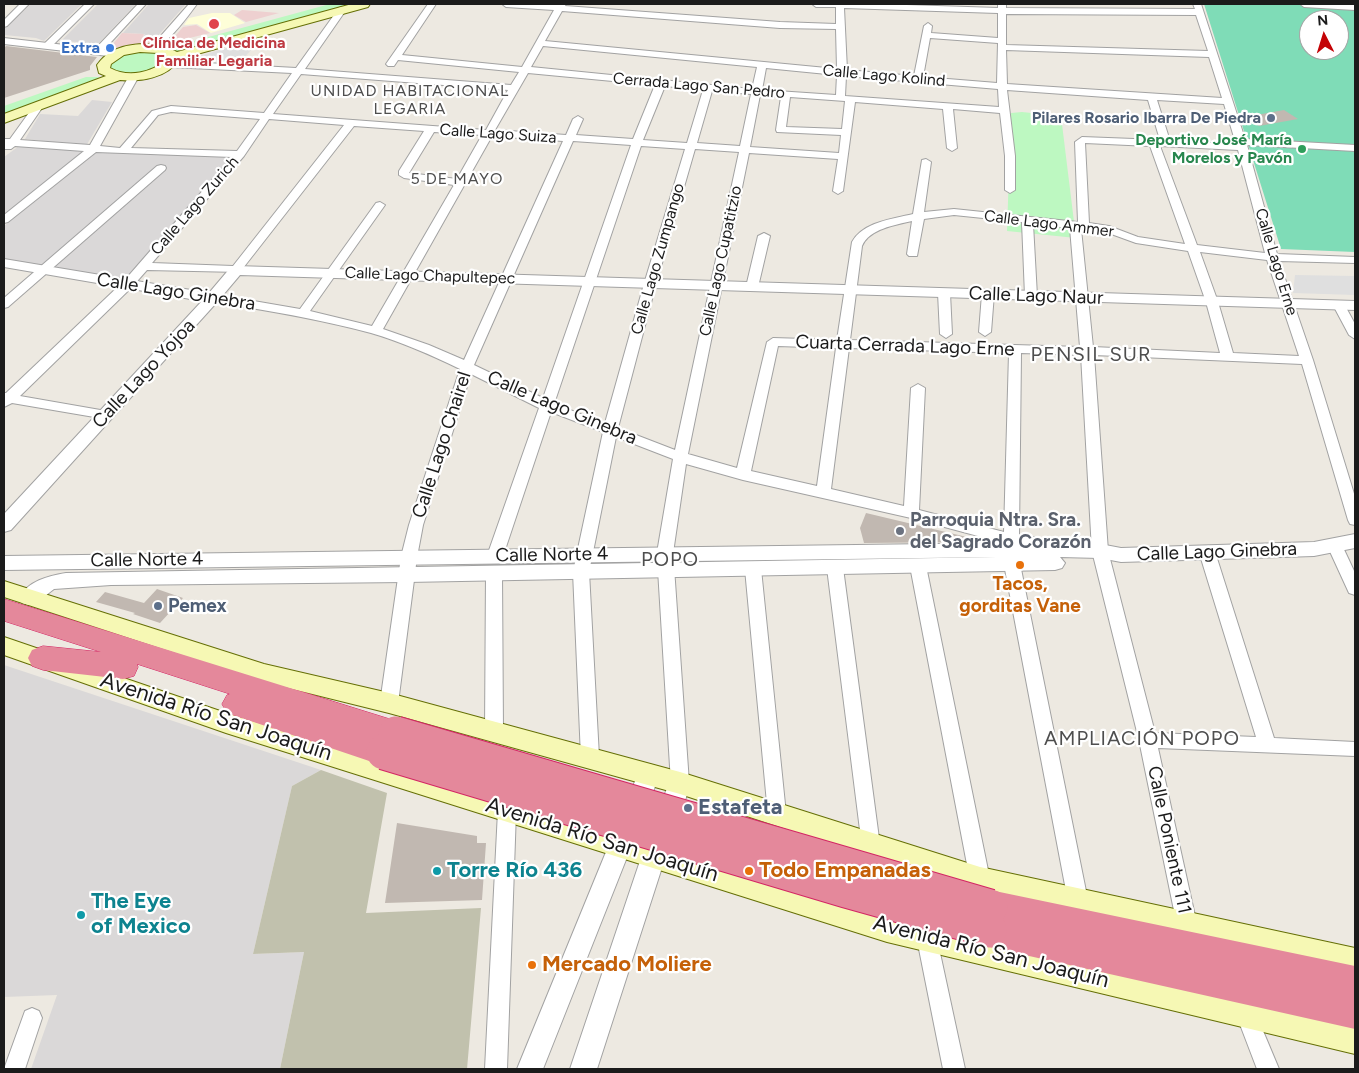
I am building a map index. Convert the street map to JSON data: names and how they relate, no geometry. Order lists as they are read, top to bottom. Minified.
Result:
{"streets":{"highway":["Avenida Río San Joaquín"],"street":["Calle Lago Kolind","Cerrada Lago San Pedro","Calle Lago Suiza","Calle Lago Zurich","Calle Lago Ammer","Calle Lago Zumpango","Calle Lago Cupatitzio","Calle Lago Erne","Calle Lago Chapultepec","Calle Lago Ginebra","Calle Lago Naur","Cuarta Cerrada Lago Erne","Calle Lago Yojoa","Calle Lago Chairel","Calle Norte 4","Calle Poniente 111"]},"crossings":[["Calle Lago Kolind","Calle Lago Cupatitzio"],["Calle Lago Kolind","Calle Lago Erne"],["Cerrada Lago San Pedro","Calle Lago Zumpango"],["Cerrada Lago San Pedro","Calle Lago Cupatitzio"],["Calle Lago Suiza","Calle Lago Zurich"],["Calle Lago Suiza","Calle Lago Zumpango"],["Calle Lago Suiza","Calle Lago Cupatitzio"],["Calle Lago Suiza","Calle Lago Yojoa"],["Calle Lago Suiza","Calle Lago Chairel"],["Calle Lago Zurich","Calle Lago Chapultepec"],["Calle Lago Zurich","Calle Lago Ginebra"],["Calle Lago Ammer","Calle Lago Erne"],["Calle Lago Ammer","Calle Lago Naur"],["Calle Lago Ammer","Calle Poniente 111"],["Calle Lago Zumpango","Calle Lago Chapultepec"],["Calle Lago Zumpango","Calle Lago Ginebra"],["Calle Lago Zumpango","Calle Norte 4"],["Calle Lago Zumpango","Avenida Río San Joaquín"],["Calle Lago Cupatitzio","Calle Lago Chapultepec"],["Calle Lago Cupatitzio","Calle Lago Ginebra"],["Calle Lago Cupatitzio","Calle Lago Naur"],["Calle Lago Cupatitzio","Calle Norte 4"],["Calle Lago Cupatitzio","Avenida Río San Joaquín"],["Calle Lago Erne","Calle Lago Naur"],["Calle Lago Erne","Cuarta Cerrada Lago Erne"],["Calle Lago Chapultepec","Calle Lago Naur"],["Calle Lago Chapultepec","Calle Lago Yojoa"],["Calle Lago Chapultepec","Calle Lago Chairel"],["Calle Lago Ginebra","Cuarta Cerrada Lago Erne"],["Calle Lago Ginebra","Calle Lago Yojoa"],["Calle Lago Ginebra","Calle Lago Chairel"],["Calle Lago Ginebra","Calle Norte 4"],["Calle Lago Ginebra","Calle Poniente 111"],["Calle Lago Naur","Calle Poniente 111"],["Cuarta Cerrada Lago Erne","Calle Poniente 111"],["Calle Lago Chairel","Calle Norte 4"],["Calle Lago Chairel","Avenida Río San Joaquín"],["Calle Norte 4","Avenida Río San Joaquín"],["Calle Norte 4","Calle Poniente 111"],["Avenida Río San Joaquín","Calle Poniente 111"]],"districts":["UNIDAD HABITACIONAL LEGARIA","5 DE MAYO","PENSIL SUR","POPO","AMPLIACIÓN POPO"],"places":["Clínica de Medicina Familiar Legaria","Extra","Pilares Rosario Ibarra De Piedra","Deportivo José María Morelos y Pavón","Parroquia Ntra. Sra. del Sagrado Corazón","Tacos, gorditas Vane","Pemex","Estafeta","Torre Río 436","Todo Empanadas","The Eye of Mexico","Mercado Moliere"],"north":"top"}
